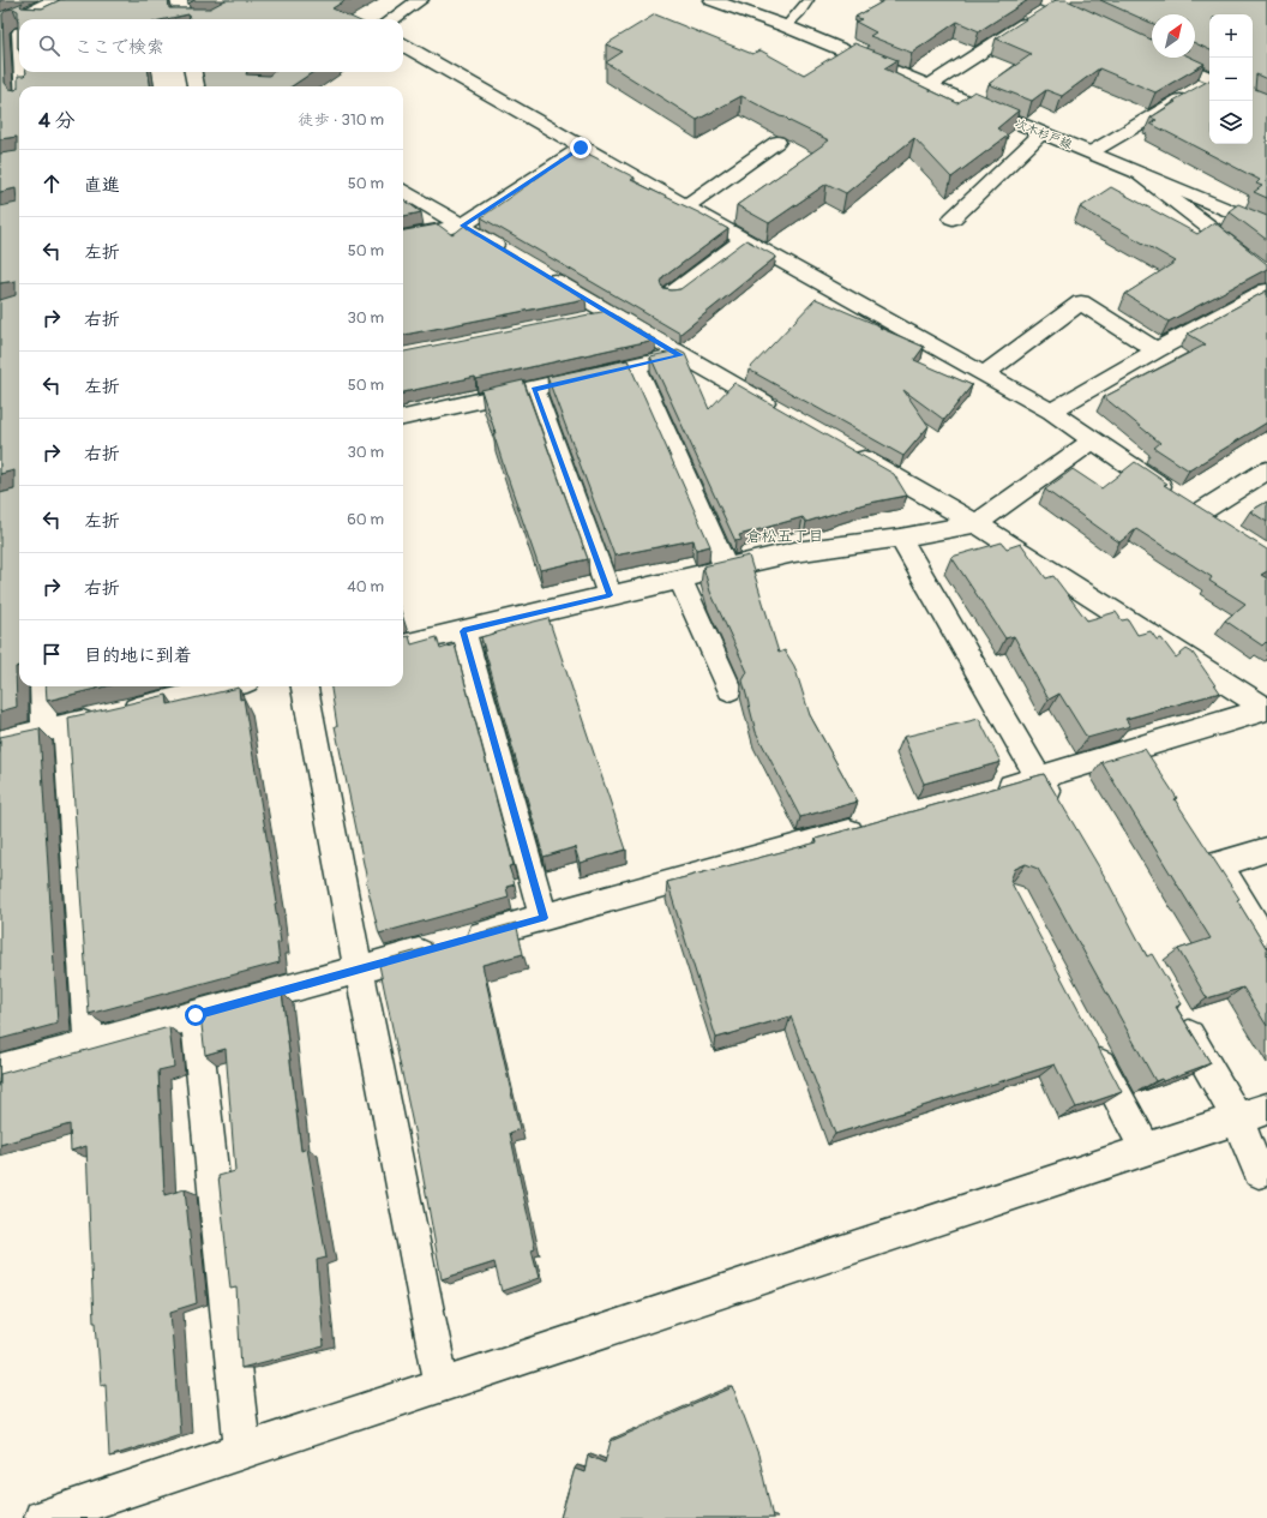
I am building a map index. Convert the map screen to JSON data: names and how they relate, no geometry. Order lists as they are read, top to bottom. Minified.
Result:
{"streets":{"street":["次木杉戸線"]},"districts":["倉松五丁目"],"north":"top right","page":{"map_buttons":["+","−"],"search":"ここで検索","heading":["4 分","徒歩 · 310 m"],"list":[["直進","50 m"],["左折","50 m"],["右折","30 m"],["左折","50 m"],["右折","30 m"],["左折","60 m"],["右折","40 m"],"目的地に到着"]}}
